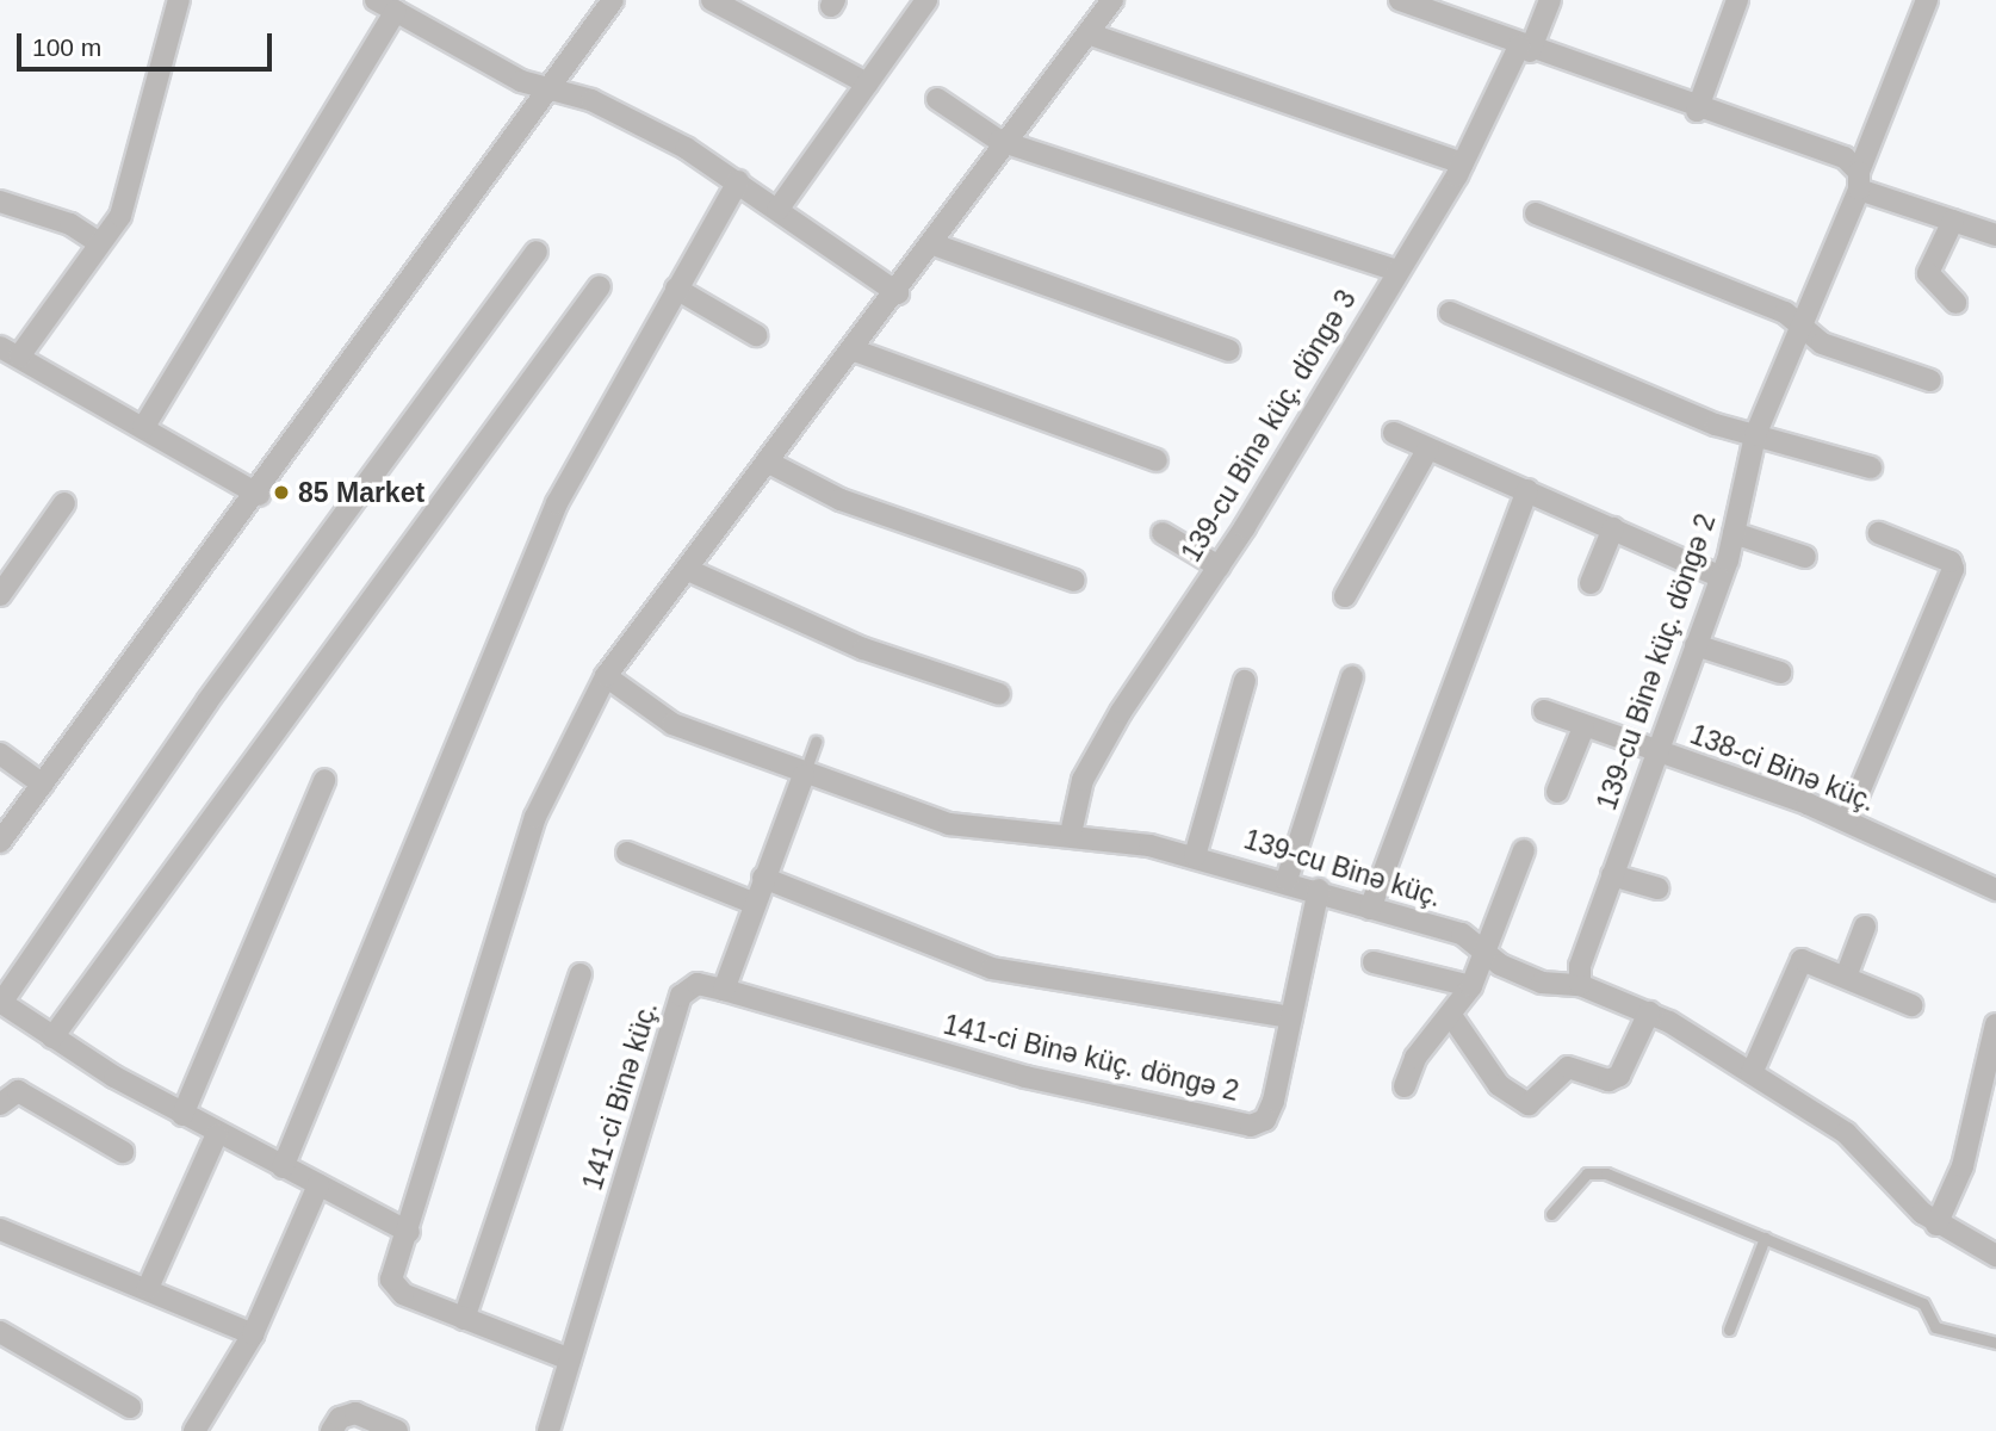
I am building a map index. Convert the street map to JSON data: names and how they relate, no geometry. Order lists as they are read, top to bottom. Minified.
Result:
{"streets":{"street":["139-cu Binə küç. döngə 3","139-cu Binə küç. döngə 2","138-ci Binə küç.","139-cu Binə küç.","141-ci Binə küç. döngə 2","141-ci Binə küç."]},"crossings":[["139-cu Binə küç. döngə 3","139-cu Binə küç."],["139-cu Binə küç. döngə 2","138-ci Binə küç."],["139-cu Binə küç. döngə 2","139-cu Binə küç."],["139-cu Binə küç.","141-ci Binə küç. döngə 2"],["141-ci Binə küç. döngə 2","141-ci Binə küç."]],"places":["85 Market"],"scale_bar":"100 m"}
